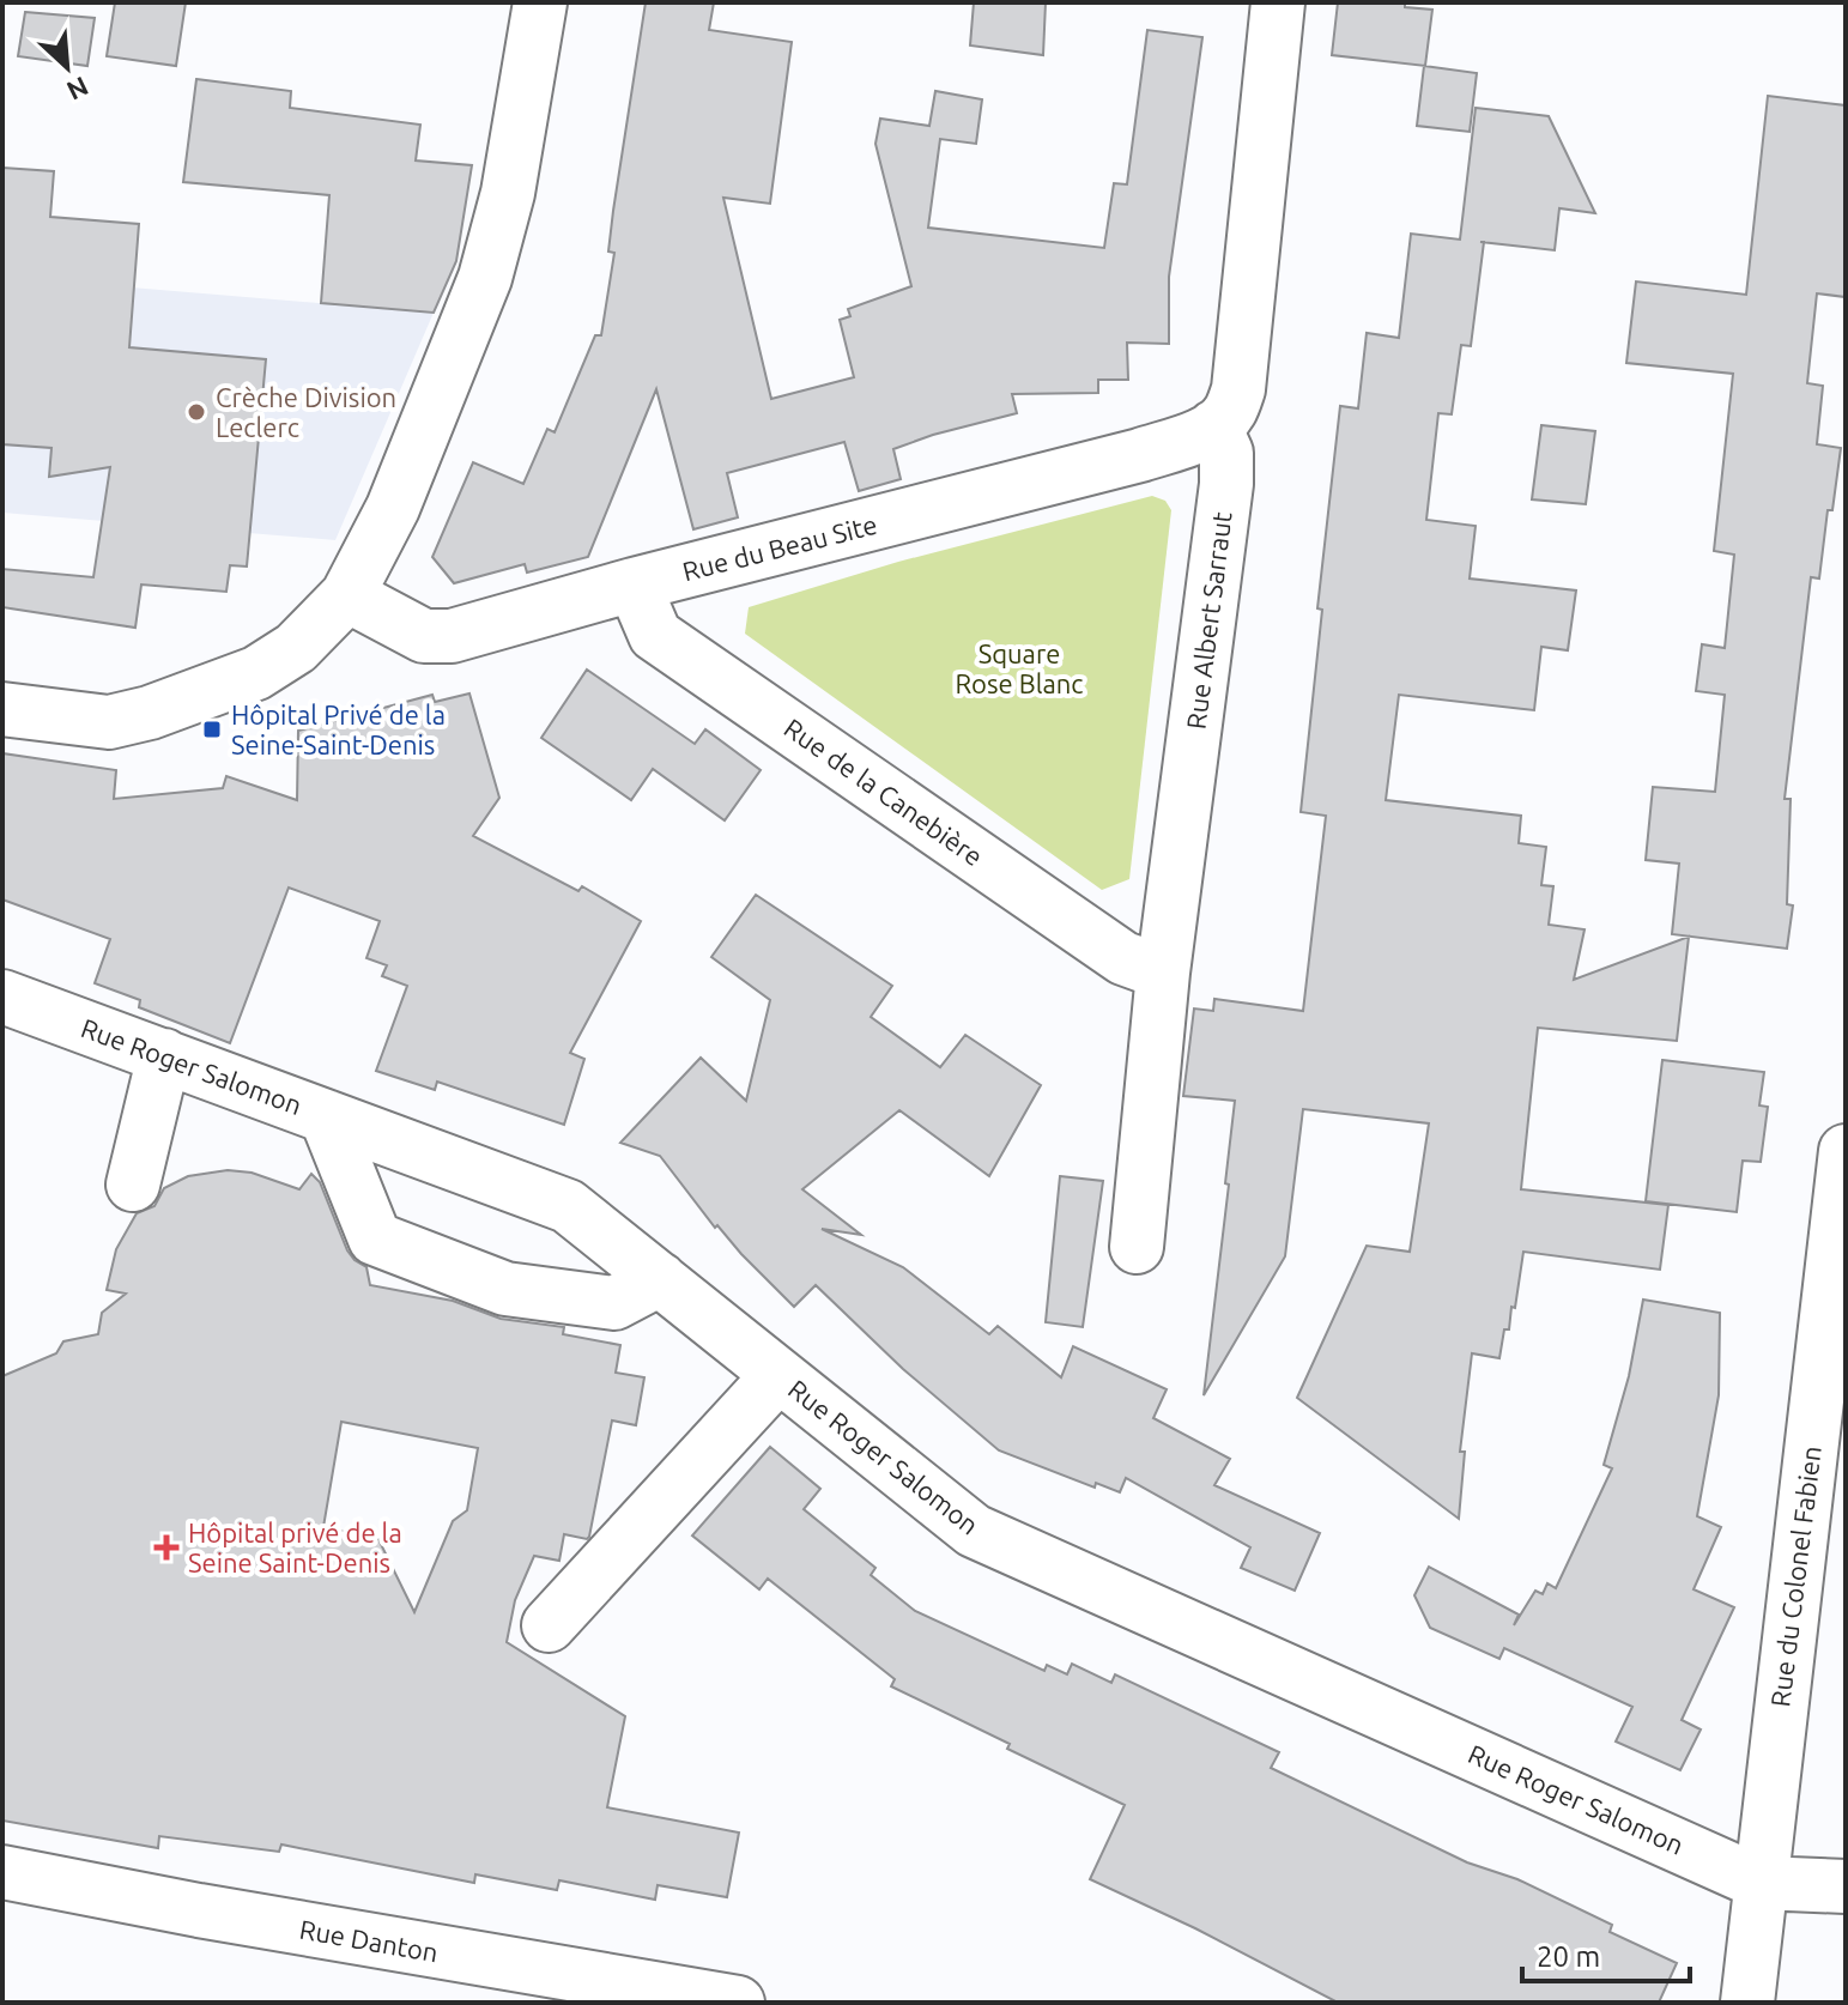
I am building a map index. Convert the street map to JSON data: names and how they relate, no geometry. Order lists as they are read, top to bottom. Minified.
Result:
{"streets":{"street":["Rue du Beau Site","Rue Albert Sarraut","Rue de la Canebière","Rue Roger Salomon","Rue du Colonel Fabien","Rue Danton"]},"crossings":[["Rue du Beau Site","Rue Albert Sarraut"],["Rue du Beau Site","Rue de la Canebière"],["Rue Albert Sarraut","Rue de la Canebière"],["Rue Roger Salomon","Rue du Colonel Fabien"]],"parks":["Square Rose Blanc"],"places":{"other":["Crèche Division Leclerc"],"transit":["Hôpital Privé de la Seine-Saint-Denis"],"health":["Hôpital privé de la Seine Saint-Denis"]},"scale_bar":"20 m","north":"bottom right"}
